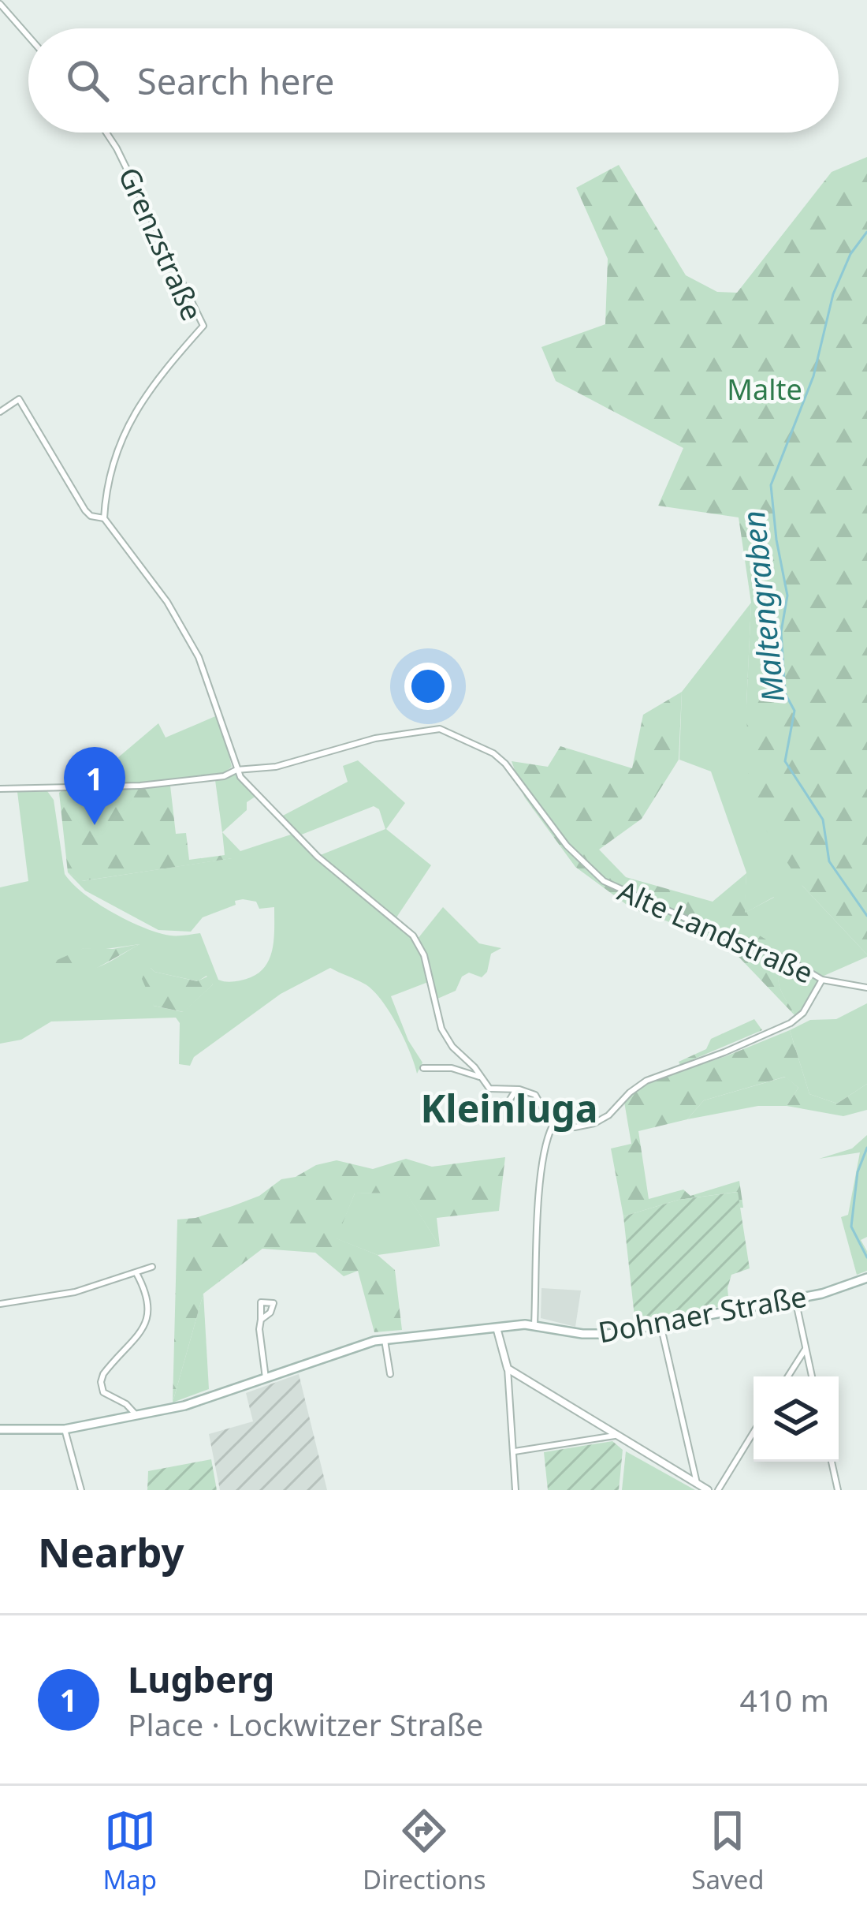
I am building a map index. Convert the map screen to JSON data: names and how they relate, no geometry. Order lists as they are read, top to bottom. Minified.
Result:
{"streets":{"main road":["Dohnaer Straße"],"street":["Grenzstraße","Alte Landstraße"]},"districts":["Kleinluga"],"water":["Maltengraben"],"parks":["Malte"],"page":{"search":"Search here","pins":"1","heading":"Nearby","list":[{"mark":"1","name":"Lugberg","note":"Place · Lockwitzer Straße","value":"410 m"}],"nav":["Map","Directions","Saved"]}}
